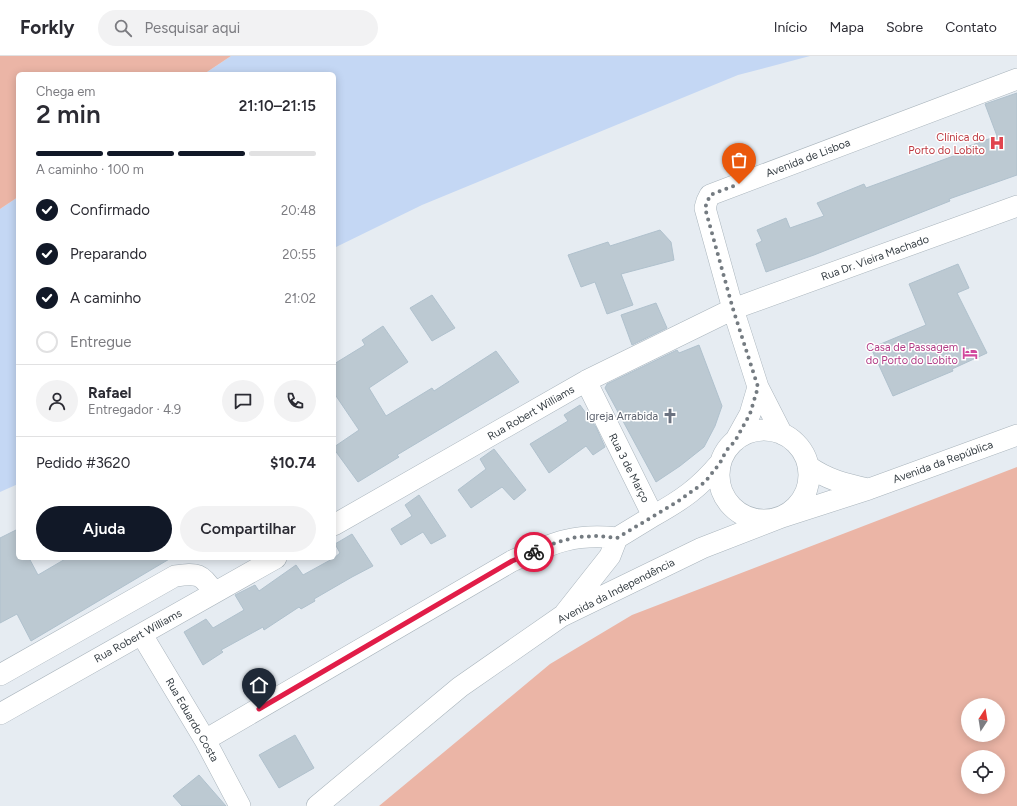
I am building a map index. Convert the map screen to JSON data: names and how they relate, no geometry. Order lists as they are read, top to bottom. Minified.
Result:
{"streets":{"street":["Avenida de Lisboa","Rua Dr. Vieira Machado","Rua Robert Williams","Avenida da República","Rua 3 de Março","Avenida da Independência","Rua Eduardo Costa"]},"crossings":[["Avenida de Lisboa","Rua Dr. Vieira Machado"],["Avenida de Lisboa","Rua Robert Williams"],["Avenida de Lisboa","Avenida da Independência"],["Rua Dr. Vieira Machado","Rua Robert Williams"],["Rua Robert Williams","Rua 3 de Março"],["Rua Robert Williams","Rua Eduardo Costa"],["Avenida da República","Avenida da Independência"]],"places":{"hospital":["Clínica do Porto do Lobito"],"hotel":["Casa de Passagem do Porto do Lobito"],"church":["Igreja Arrabida"]},"north":"top","page":{"header":"Forkly","search":"Pesquisar aqui","nav":["Início","Mapa","Sobre","Contato"],"heading":["2 min","Chega em","21:10–21:15"],"panel":["Rafael","Entregador · 4.9","Pedido #3620","$10.74"],"bar":"A caminho · 100 m","list":[["Confirmado","20:48"],["Preparando","20:55"],["A caminho","21:02"],"Entregue"],"buttons":["Ajuda","Compartilhar"]}}
